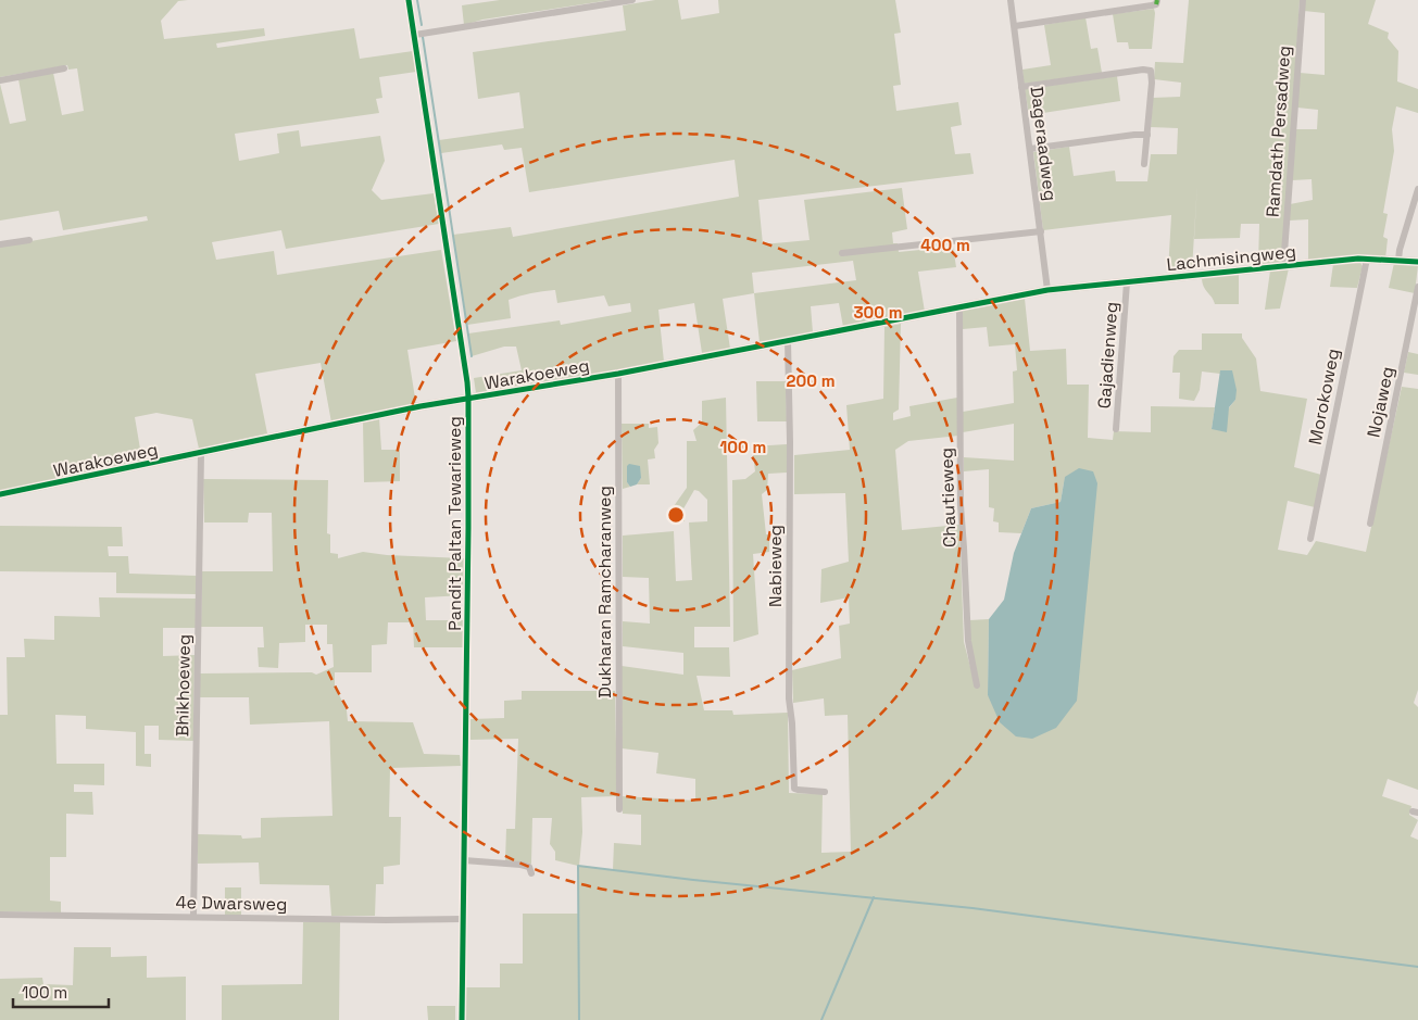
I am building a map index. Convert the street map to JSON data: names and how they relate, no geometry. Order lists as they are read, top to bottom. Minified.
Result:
{"streets":{"street":["Ramdath Persadweg","Dageraadweg","Lachmisingweg","Gajadienweg","Warakoeweg","Morokoweg","Nojaweg","Chautieweg","Pandit Paltan Tewarieweg","Nabieweg","Dukharan Ramcharanweg","Bhikhoeweg","4e Dwarsweg"]},"crossings":[["Ramdath Persadweg","Lachmisingweg"],["Dageraadweg","Lachmisingweg"],["Dageraadweg","Warakoeweg"],["Lachmisingweg","Gajadienweg"],["Lachmisingweg","Warakoeweg"],["Lachmisingweg","Morokoweg"],["Warakoeweg","Chautieweg"],["Warakoeweg","Pandit Paltan Tewarieweg"],["Warakoeweg","Nabieweg"],["Warakoeweg","Dukharan Ramcharanweg"],["Warakoeweg","Bhikhoeweg"],["Pandit Paltan Tewarieweg","4e Dwarsweg"],["Bhikhoeweg","4e Dwarsweg"]],"scale_bar":"100 m","rings":["400 m","300 m","200 m","100 m"]}
